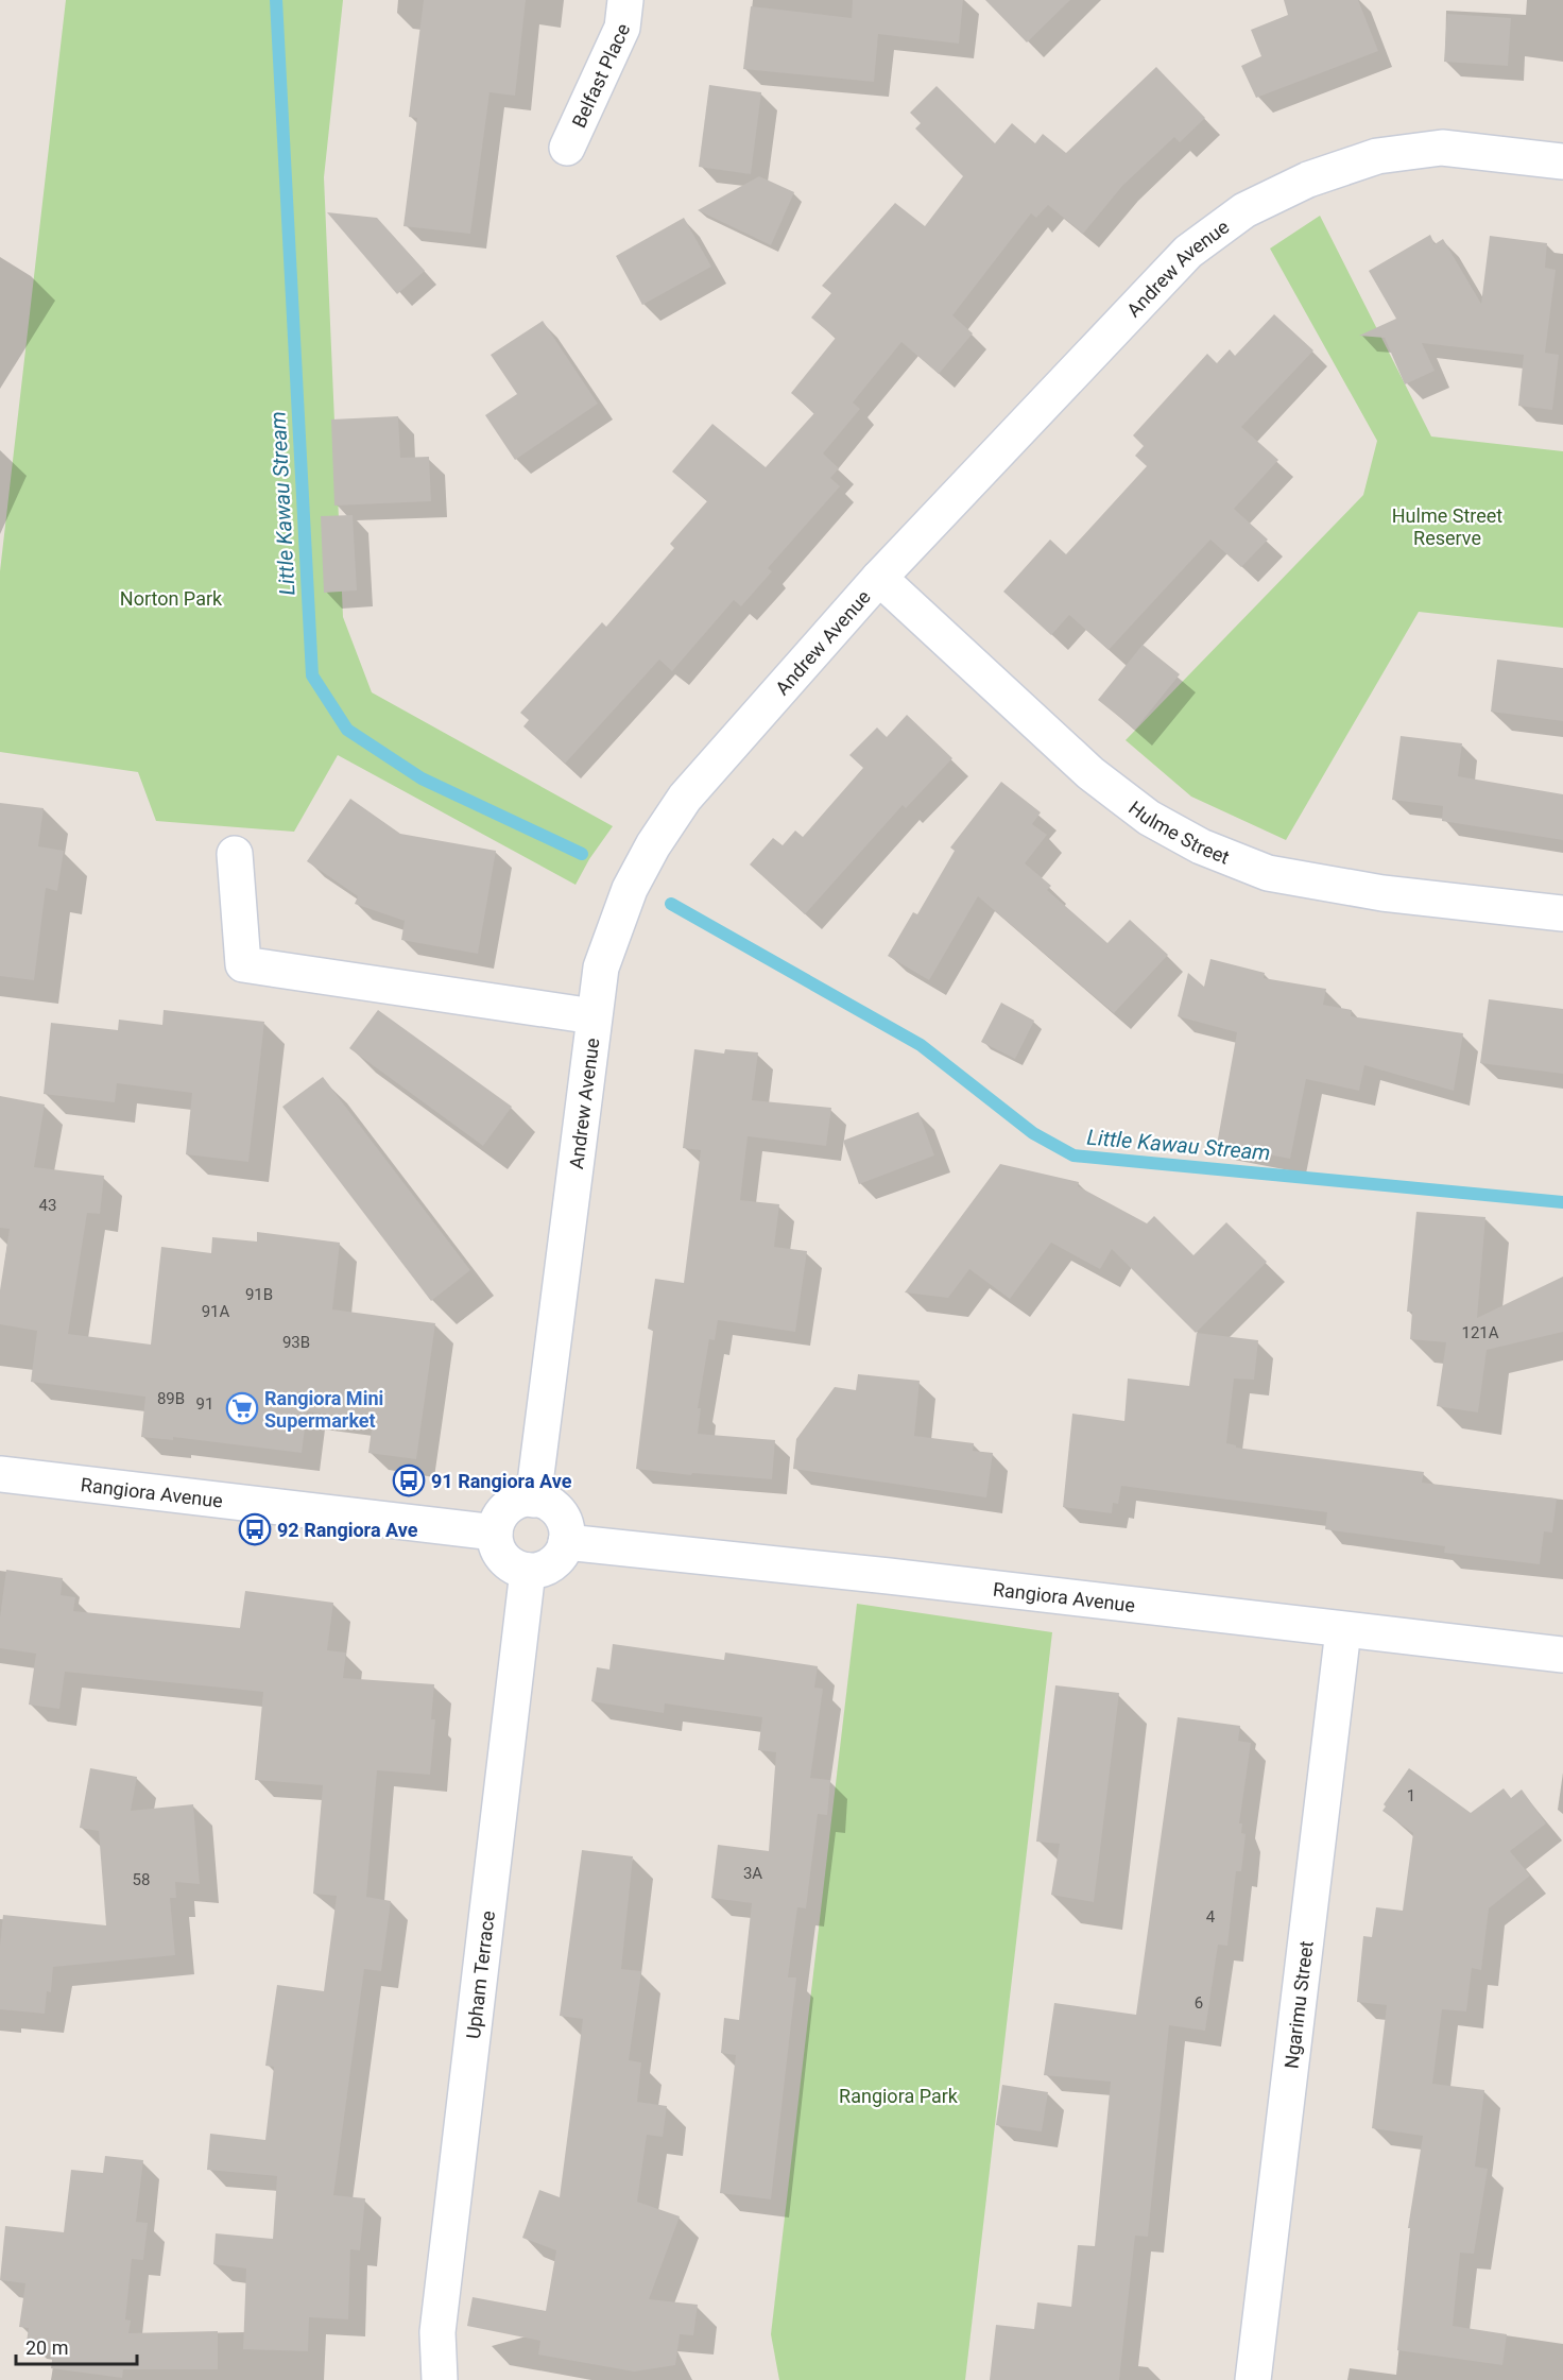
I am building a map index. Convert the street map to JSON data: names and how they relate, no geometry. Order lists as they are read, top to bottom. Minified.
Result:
{"streets":{"street":["Belfast Place","Andrew Avenue","Hulme Street","Rangiora Avenue","Upham Terrace","Ngarimu Street"]},"crossings":[["Andrew Avenue","Hulme Street"],["Andrew Avenue","Rangiora Avenue"],["Andrew Avenue","Upham Terrace"],["Rangiora Avenue","Upham Terrace"],["Rangiora Avenue","Ngarimu Street"]],"water":["Little Kawau Stream"],"parks":["Hulme Street Reserve","Norton Park","Rangiora Park"],"places":{"supermarket":["Rangiora Mini Supermarket"],"bus stop":["91 Rangiora Ave","92 Rangiora Ave"]},"house_numbers":["43","91B","91A","121A","93B","89B","91","1","3A","58","4","6"],"scale_bar":"20 m"}
